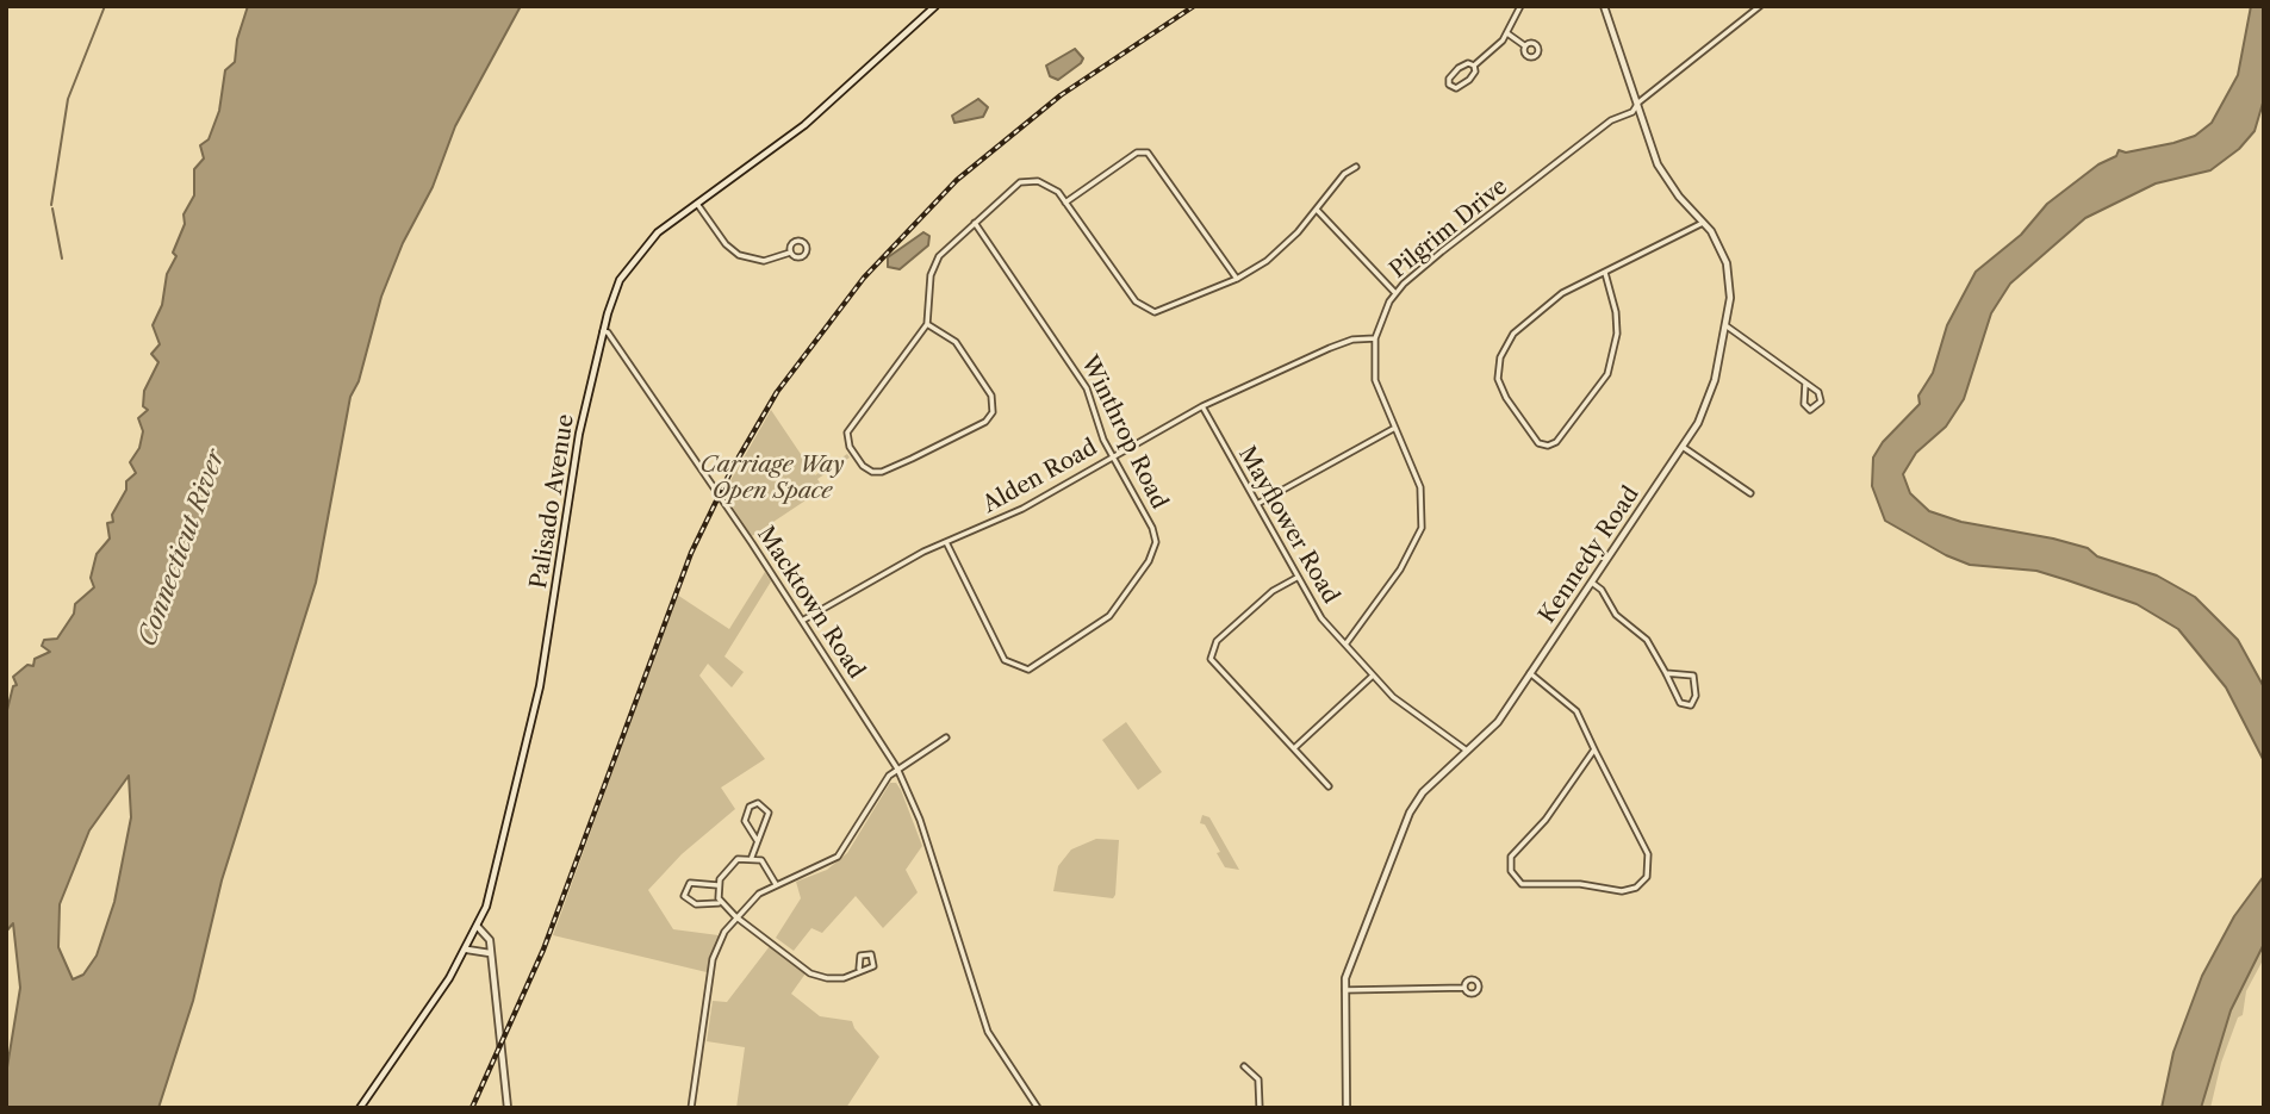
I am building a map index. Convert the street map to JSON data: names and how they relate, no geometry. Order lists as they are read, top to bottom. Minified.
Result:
{"streets":{"street":["Pilgrim Drive","Winthrop Road","Alden Road","Palisado Avenue","Mayflower Road","Kennedy Road","Macktown Road"]},"crossings":[["Pilgrim Drive","Alden Road"],["Pilgrim Drive","Mayflower Road"],["Pilgrim Drive","Kennedy Road"],["Winthrop Road","Alden Road"],["Alden Road","Mayflower Road"],["Alden Road","Macktown Road"],["Palisado Avenue","Macktown Road"],["Mayflower Road","Kennedy Road"]],"water":["Connecticut River"],"parks":["Carriage Way Open Space"]}
